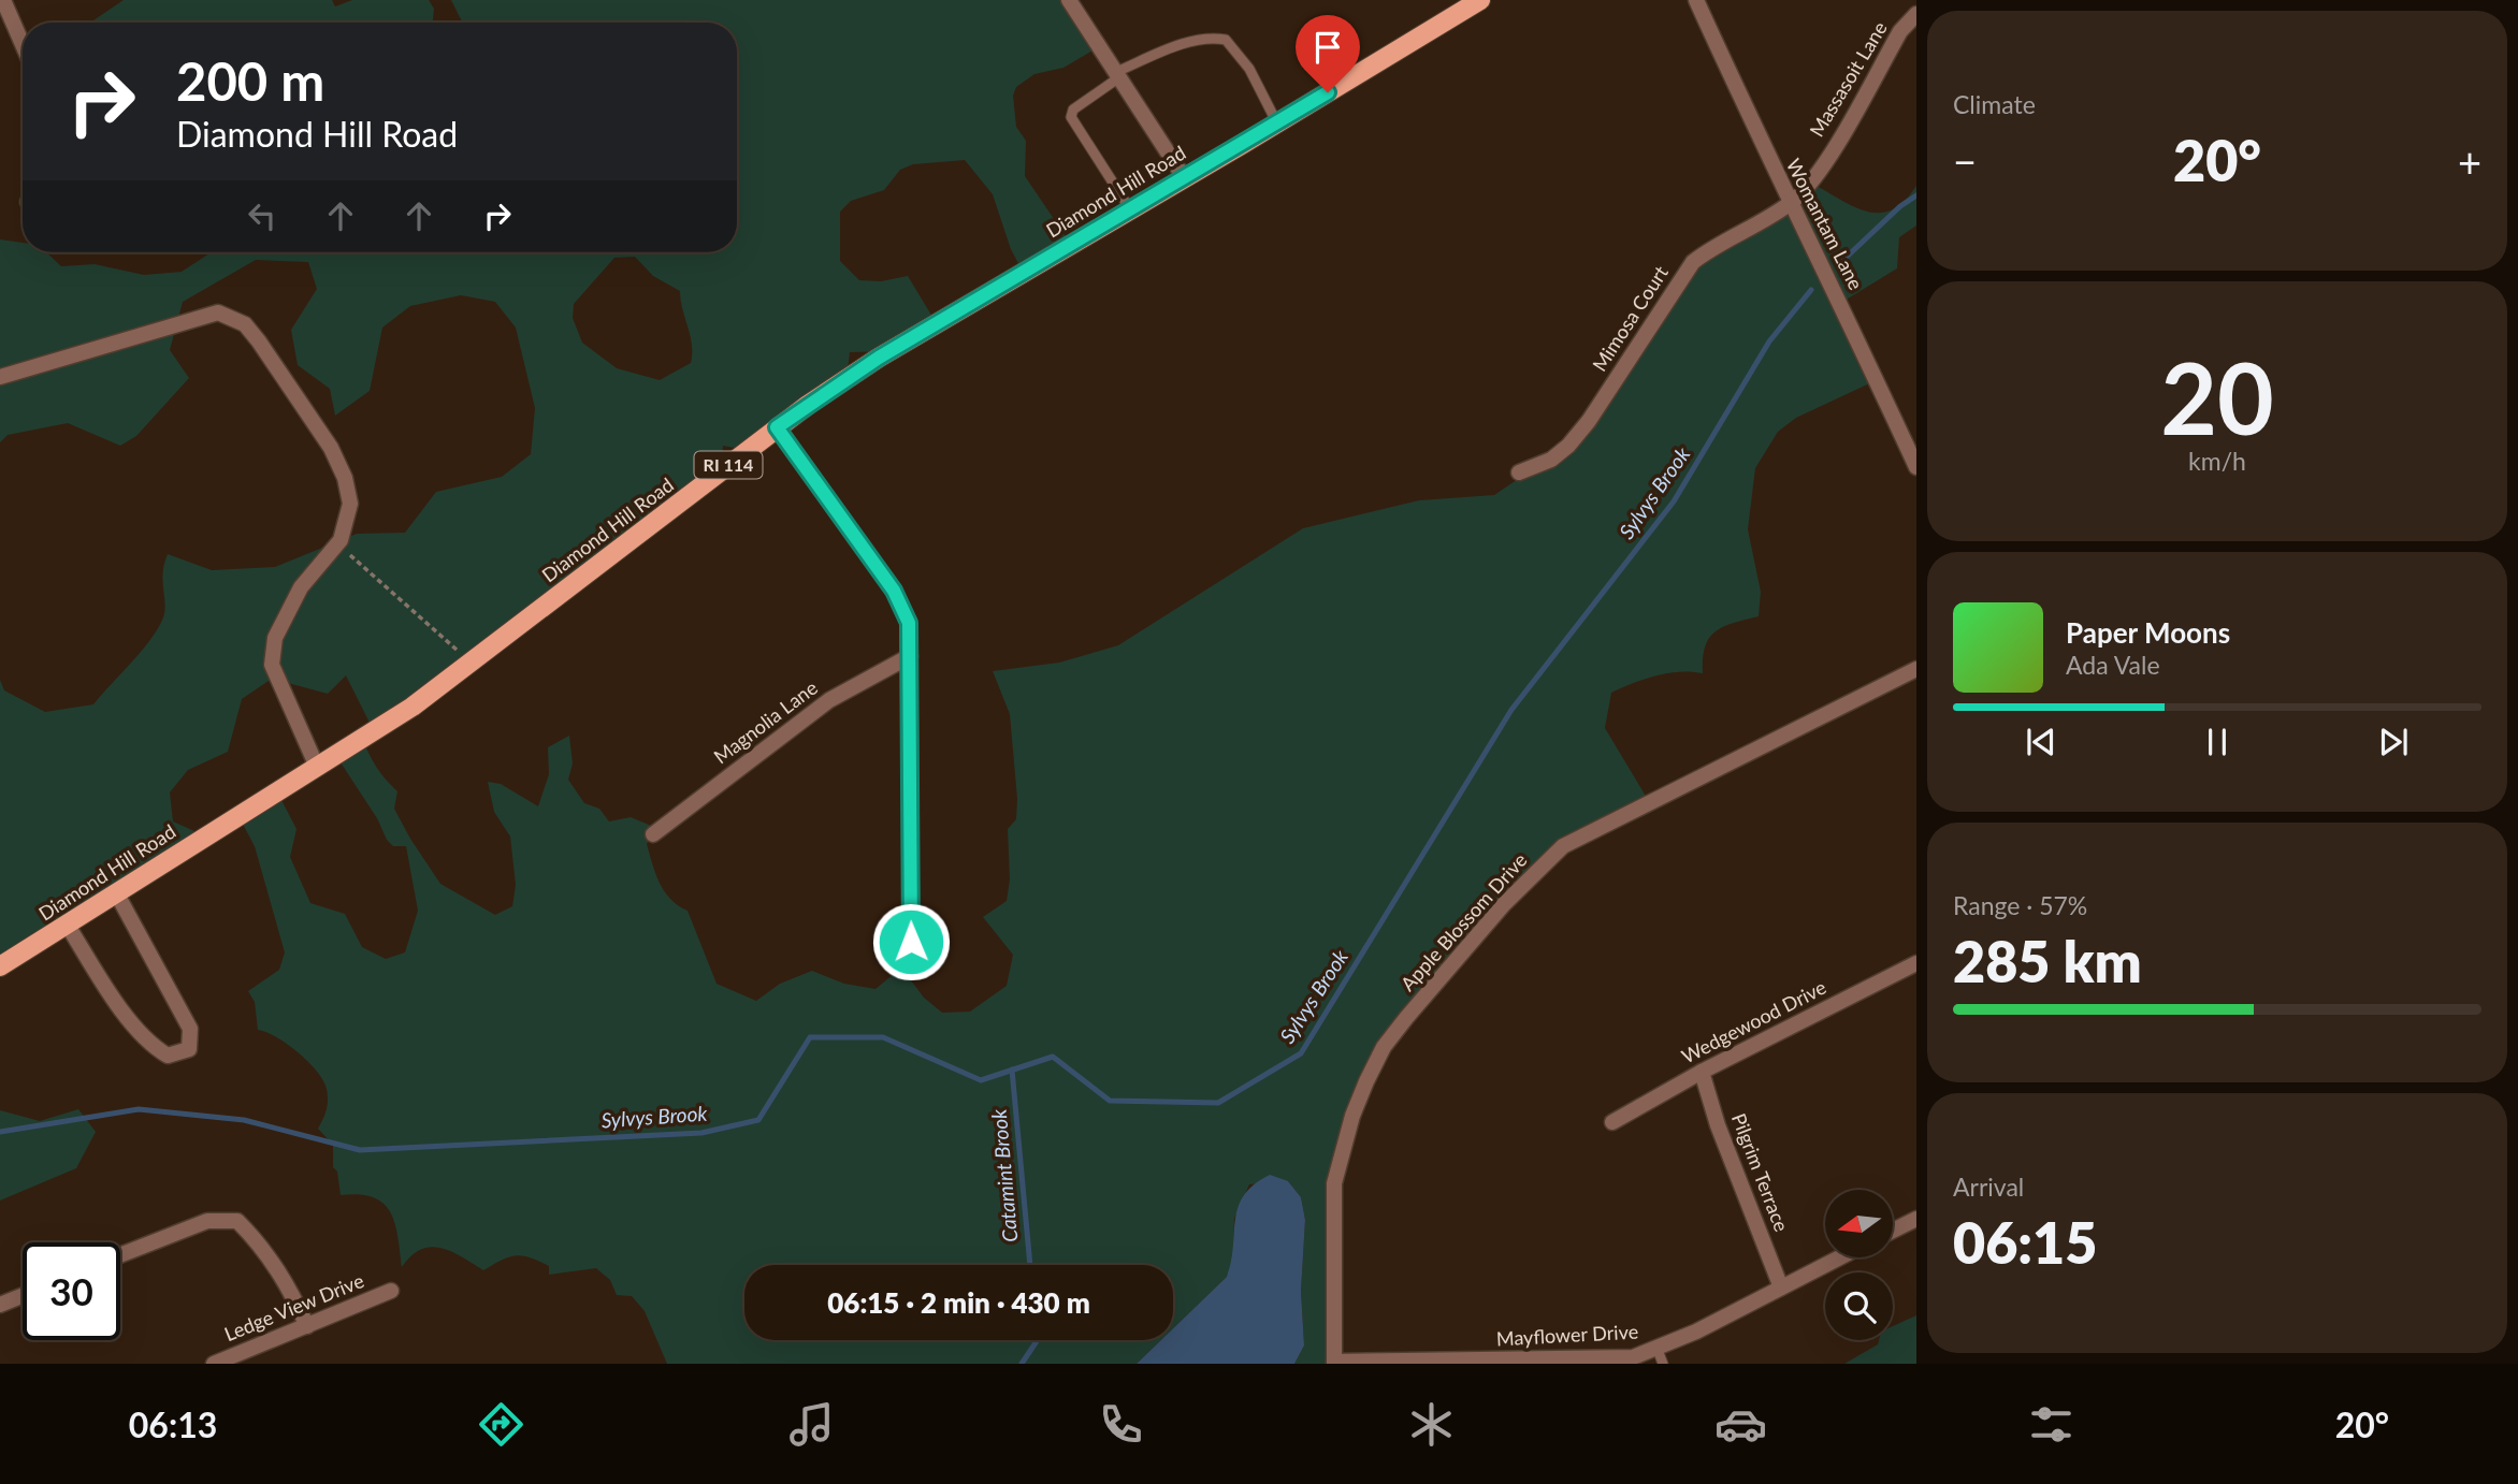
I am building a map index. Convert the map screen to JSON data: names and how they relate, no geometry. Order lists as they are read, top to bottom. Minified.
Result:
{"streets":{"main road":["Diamond Hill Road","RI 114"],"street":["Massasoit Lane","Womantam Lane","Mimosa Court","Magnolia Lane","Apple Blossom Drive","Wedgewood Drive","Pilgrim Terrace","Ledge View Drive","Mayflower Drive"]},"crossings":[["Massasoit Lane","Womantam Lane"],["Massasoit Lane","Mimosa Court"],["Womantam Lane","Mimosa Court"],["Apple Blossom Drive","Mayflower Drive"],["Wedgewood Drive","Pilgrim Terrace"],["Pilgrim Terrace","Mayflower Drive"]],"water":["Sylvys Brook","Catamint Brook"],"north":"left","page":{"tile":["Climate",["20","km/h"],["Range · 57%","285 km"],["Arrival","06:15"]],"turn":["200 m","Diamond Hill Road"],"heat":["−","20°","+"],"song":["Paper Moons","Ada Vale"],"limit":"30","trip":"06:15 · 2 min · 430 m","tabs":["06:13","20°"]}}
